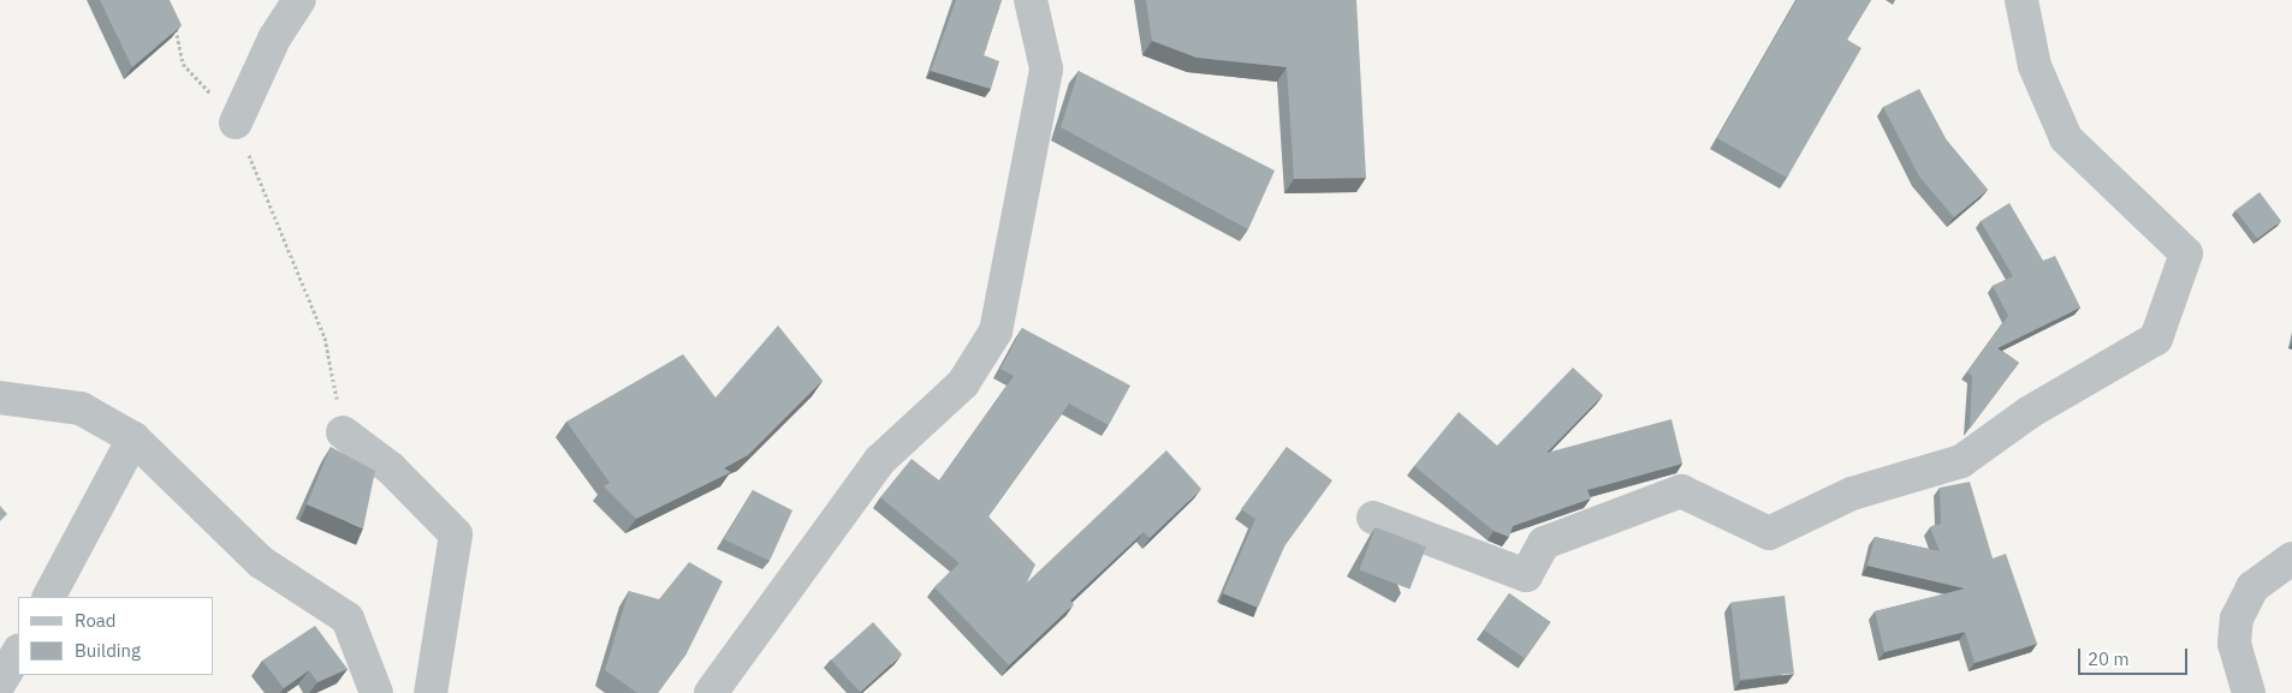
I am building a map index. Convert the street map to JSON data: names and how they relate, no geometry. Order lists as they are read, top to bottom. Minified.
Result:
{"legend":["Road","Building"],"scale_bar":"20 m"}
